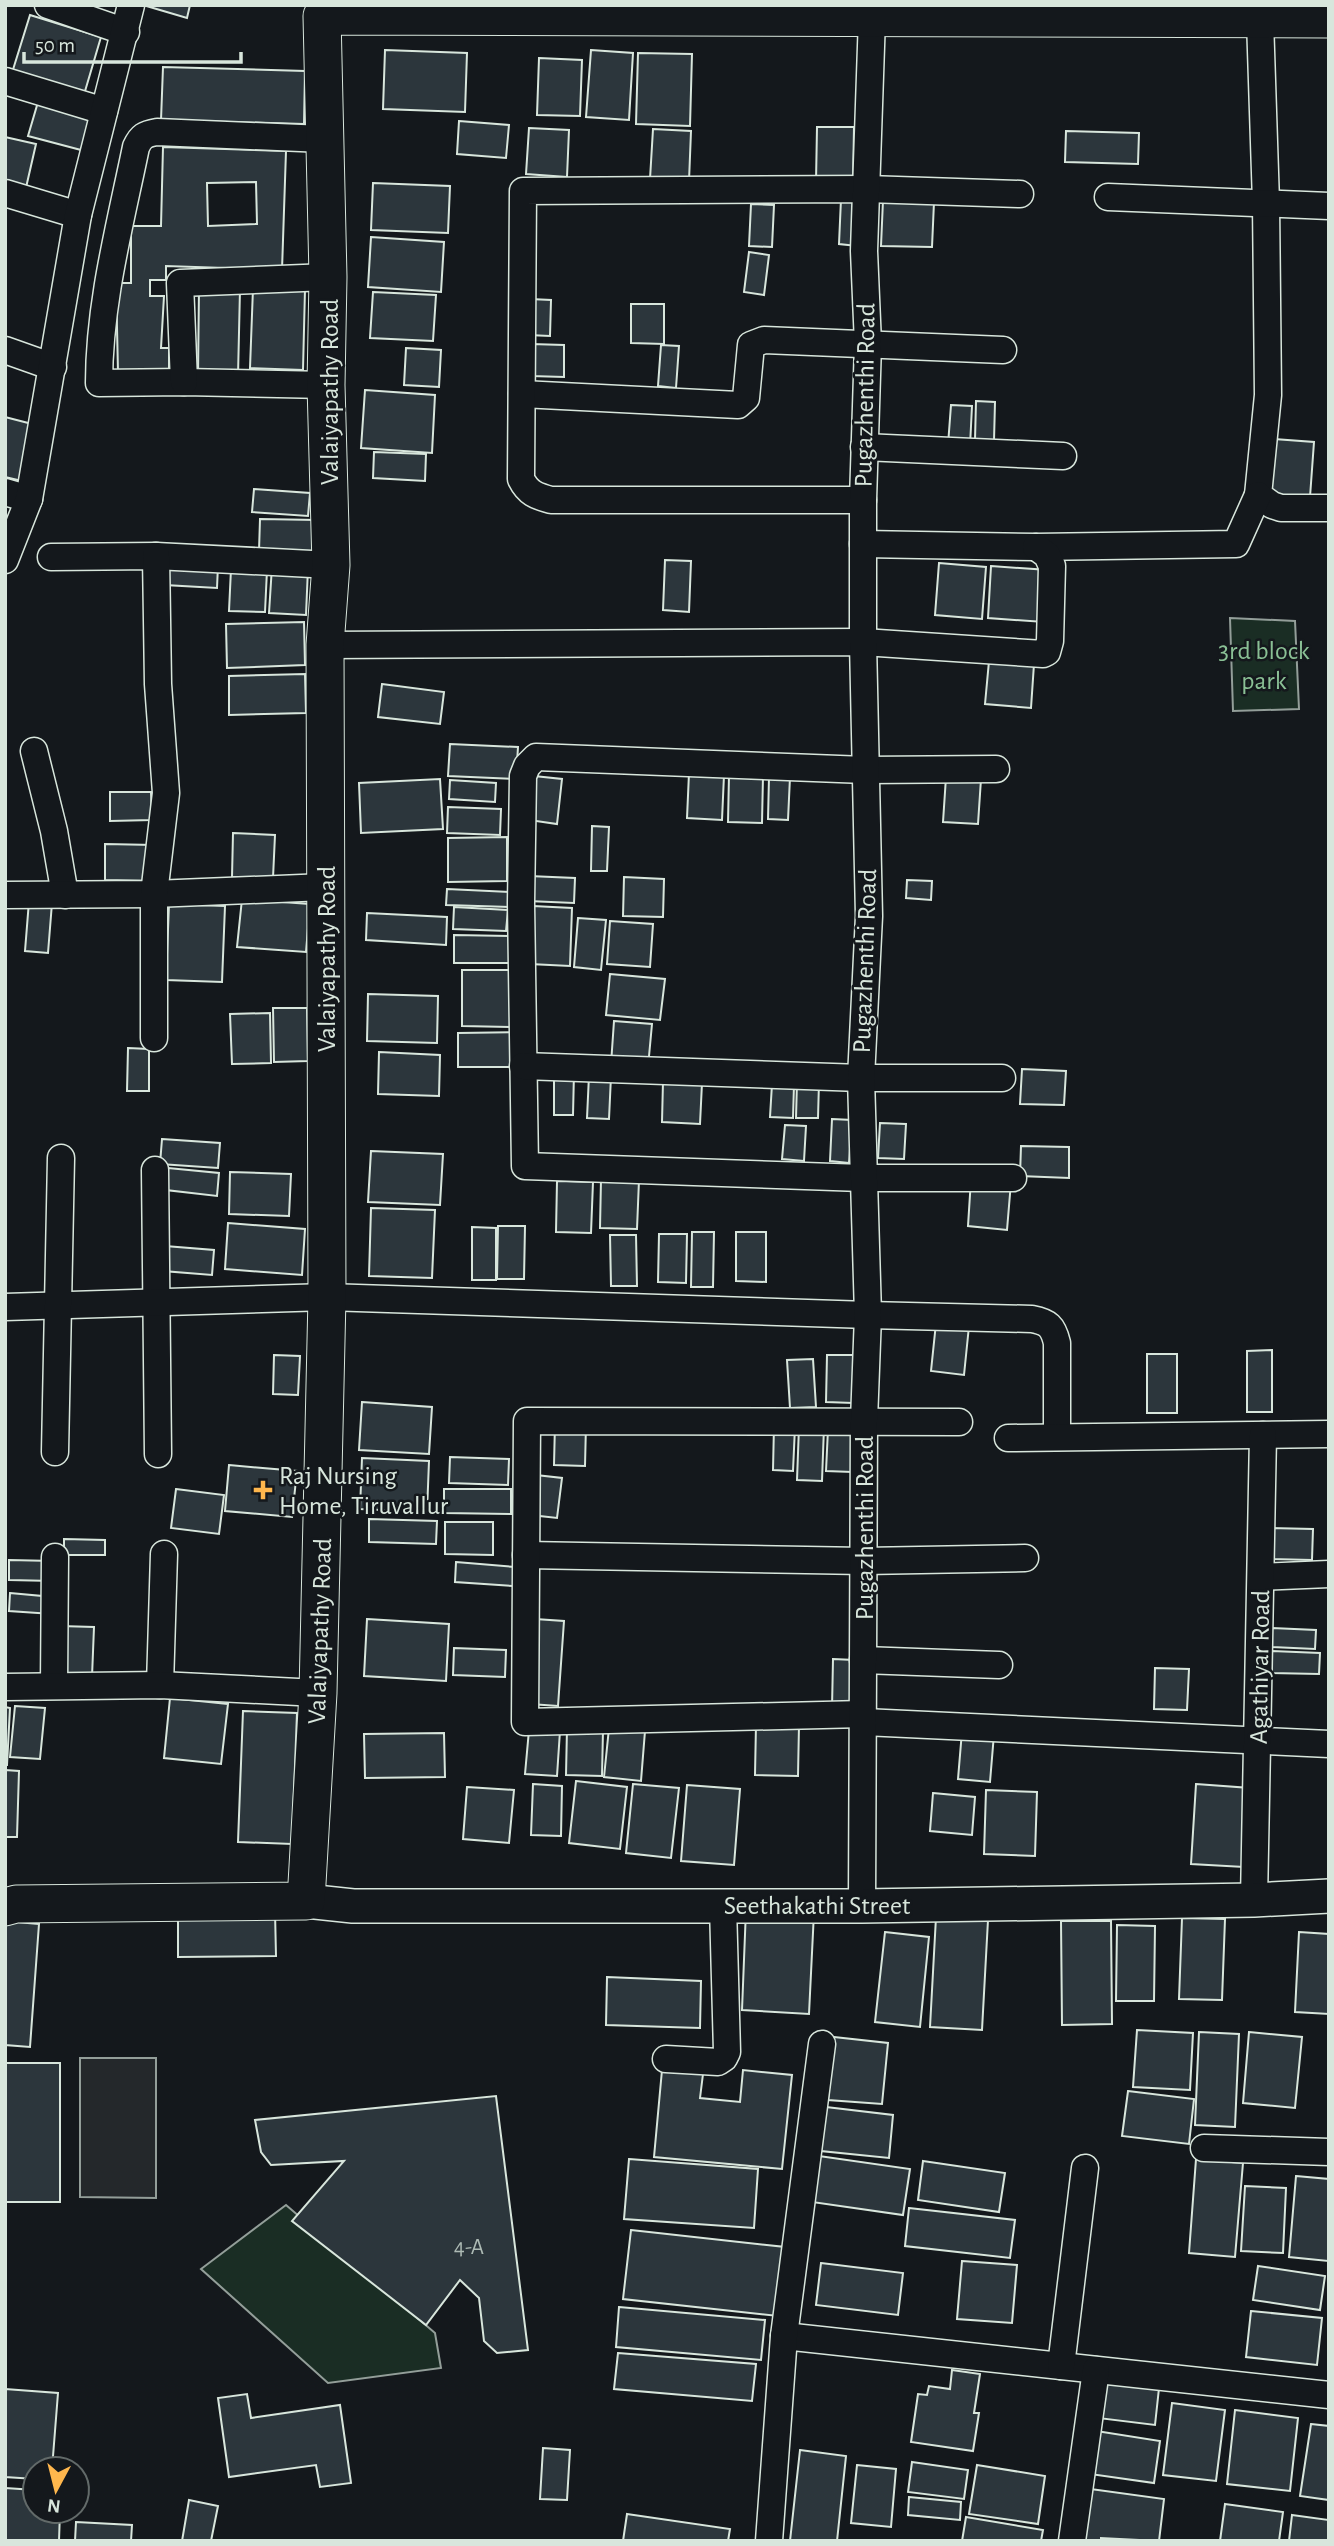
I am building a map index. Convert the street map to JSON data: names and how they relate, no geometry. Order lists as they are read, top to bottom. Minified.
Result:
{"streets":{"main road":["Valaiyapathy Road"],"street":["Pugazhenthi Road","Agathiyar Road","Seethakathi Street"]},"crossings":[["Valaiyapathy Road","Seethakathi Street"],["Pugazhenthi Road","Seethakathi Street"],["Agathiyar Road","Seethakathi Street"]],"parks":["3rd block park"],"places":{"health":["Raj Nursing Home, Tiruvallur"]},"house_numbers":["4-A"],"scale_bar":"50 m","north":"bottom"}
